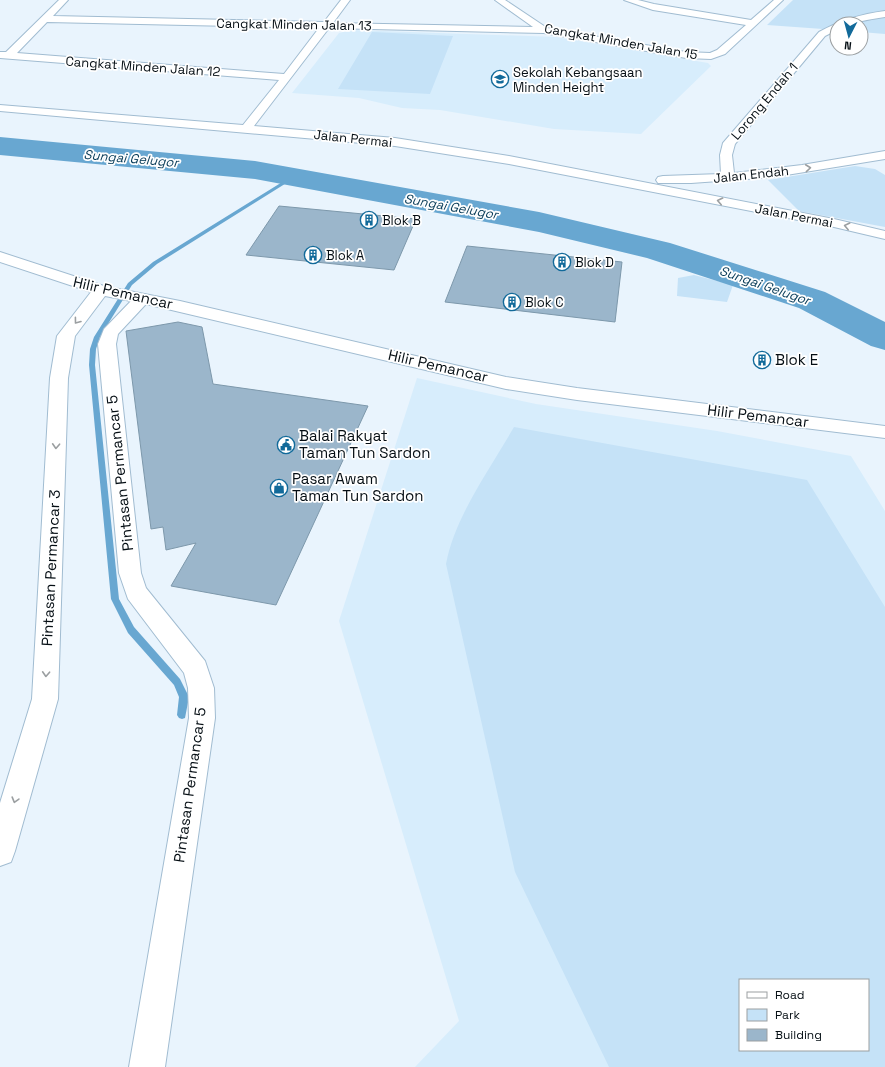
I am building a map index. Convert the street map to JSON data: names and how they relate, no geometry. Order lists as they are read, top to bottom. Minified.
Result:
{"streets":{"street":["Cangkat Minden Jalan 13","Cangkat Minden Jalan 15","Cangkat Minden Jalan 12","Lorong Endah 1","Jalan Permai","Jalan Endah","Hilir Pemancar","Pintasan Permancar 5","Pintasan Permancar 3"]},"crossings":[["Cangkat Minden Jalan 13","Cangkat Minden Jalan 15"],["Lorong Endah 1","Jalan Endah"],["Jalan Permai","Jalan Endah"],["Hilir Pemancar","Pintasan Permancar 5"],["Hilir Pemancar","Pintasan Permancar 3"],["Pintasan Permancar 5","Pintasan Permancar 3"]],"one_way":["Pintasan Permancar 3"],"water":["Sungai Gelugor"],"places":{"school or university":["Sekolah Kebangsaan Minden Height"],"building":["Blok B","Blok A","Blok D","Blok C","Blok E"],"public building":["Balai Rakyat Taman Tun Sardon"],"shop":["Pasar Awam Taman Tun Sardon"]},"legend":["Road","Park","Building"],"north":"bottom"}
